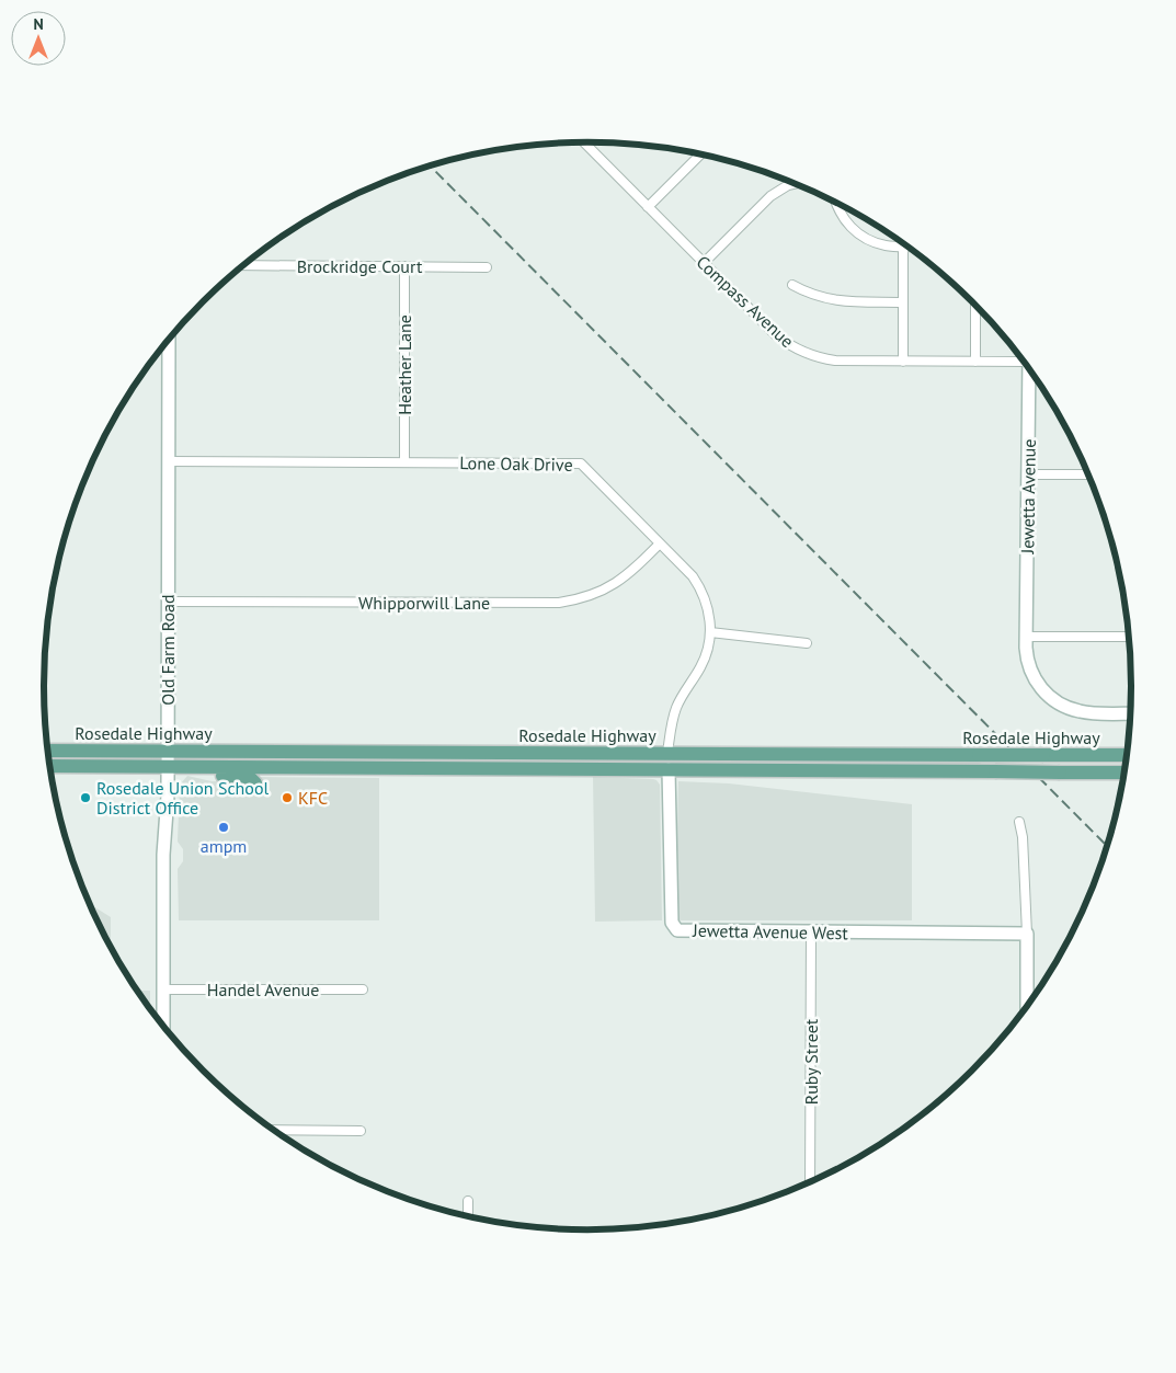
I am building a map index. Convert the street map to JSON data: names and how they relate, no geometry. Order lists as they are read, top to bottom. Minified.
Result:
{"streets":{"main road":["Rosedale Highway"],"street":["Brockridge Court","Compass Avenue","Heather Lane","Lone Oak Drive","Jewetta Avenue","Whipporwill Lane","Old Farm Road","Jewetta Avenue West","Handel Avenue","Ruby Street"]},"crossings":[["Brockridge Court","Heather Lane"],["Heather Lane","Lone Oak Drive"],["Lone Oak Drive","Whipporwill Lane"],["Lone Oak Drive","Old Farm Road"],["Lone Oak Drive","Rosedale Highway"],["Whipporwill Lane","Old Farm Road"],["Old Farm Road","Rosedale Highway"],["Old Farm Road","Handel Avenue"],["Rosedale Highway","Jewetta Avenue West"],["Jewetta Avenue West","Ruby Street"]],"places":["Rosedale Union School District Office","KFC","ampm"],"north":"top"}
